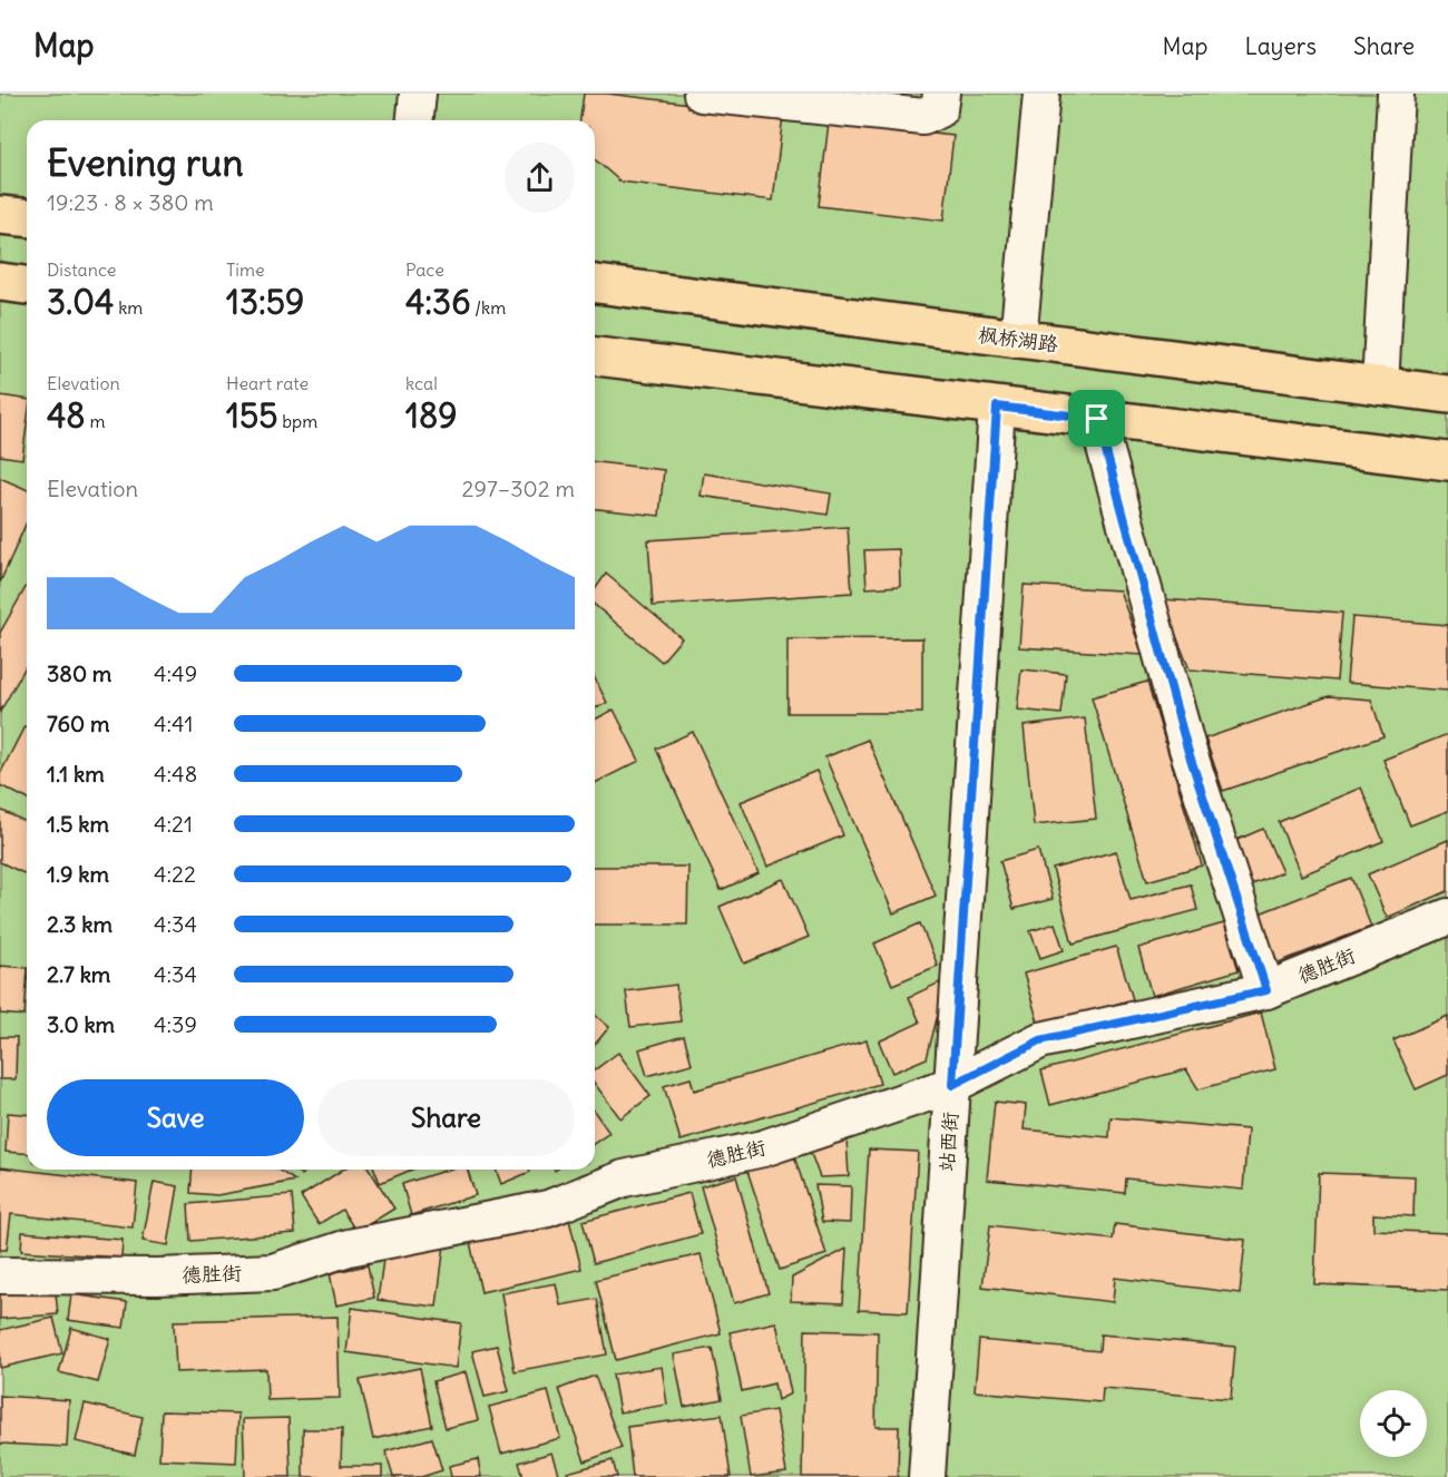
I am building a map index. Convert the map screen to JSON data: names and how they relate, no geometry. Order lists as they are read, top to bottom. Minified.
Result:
{"streets":{"main road":["枫桥湖路"],"street":["德胜街","站西街"]},"crossings":[["德胜街","站西街"]],"page":{"header":"Map","nav":["Map","Layers","Share"],"heading":["Evening run","19:23 · 8 × 380 m"],"stats":[["Distance","3.04 km"],["Time","13:59"],["Pace","4:36 /km"],["Elevation","48 m"],["Heart rate","155 bpm"],["kcal","189"]],"chart":["Elevation","297–302 m"],"list":[{"name":"380 m","note":"4:49"},{"name":"760 m","note":"4:41"},{"name":"1.1 km","note":"4:48"},{"name":"1.5 km","note":"4:21"},{"name":"1.9 km","note":"4:22"},{"name":"2.3 km","note":"4:34"},{"name":"2.7 km","note":"4:34"},{"name":"3.0 km","note":"4:39"}],"buttons":["Save","Share"]}}
